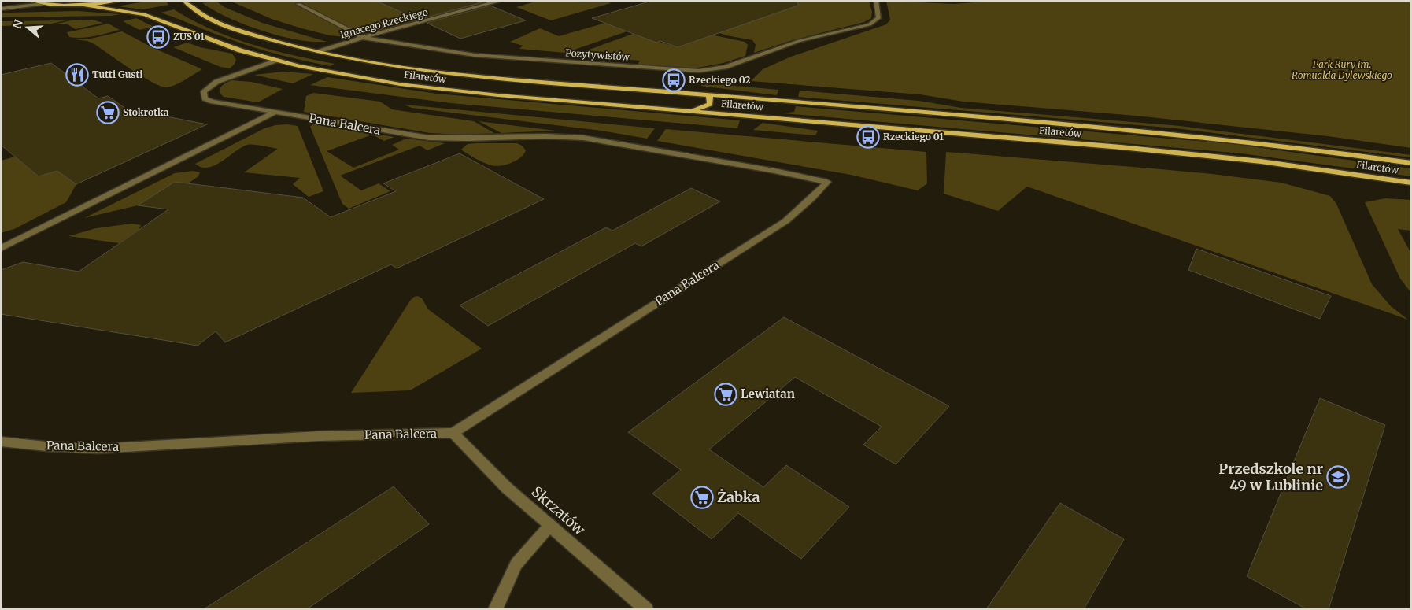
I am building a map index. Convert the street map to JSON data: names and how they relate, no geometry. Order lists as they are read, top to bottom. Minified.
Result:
{"streets":{"main road":["Filaretów"],"street":["Ignacego Rzeckiego","Pozytywistów","Pana Balcera","Skrzatów"]},"crossings":[["Ignacego Rzeckiego","Pozytywistów"],["Ignacego Rzeckiego","Filaretów"],["Filaretów","Pana Balcera"],["Pana Balcera","Skrzatów"]],"parks":["Park Rury im. Romualda Dylewskiego"],"places":{"bus stop":["ZUS 01","Rzeckiego 02","Rzeckiego 01"],"restaurant":["Tutti Gusti"],"supermarket":["Stokrotka","Lewiatan","Żabka"],"school or university":["Przedszkole nr 49 w Lublinie"]},"north":"left"}
